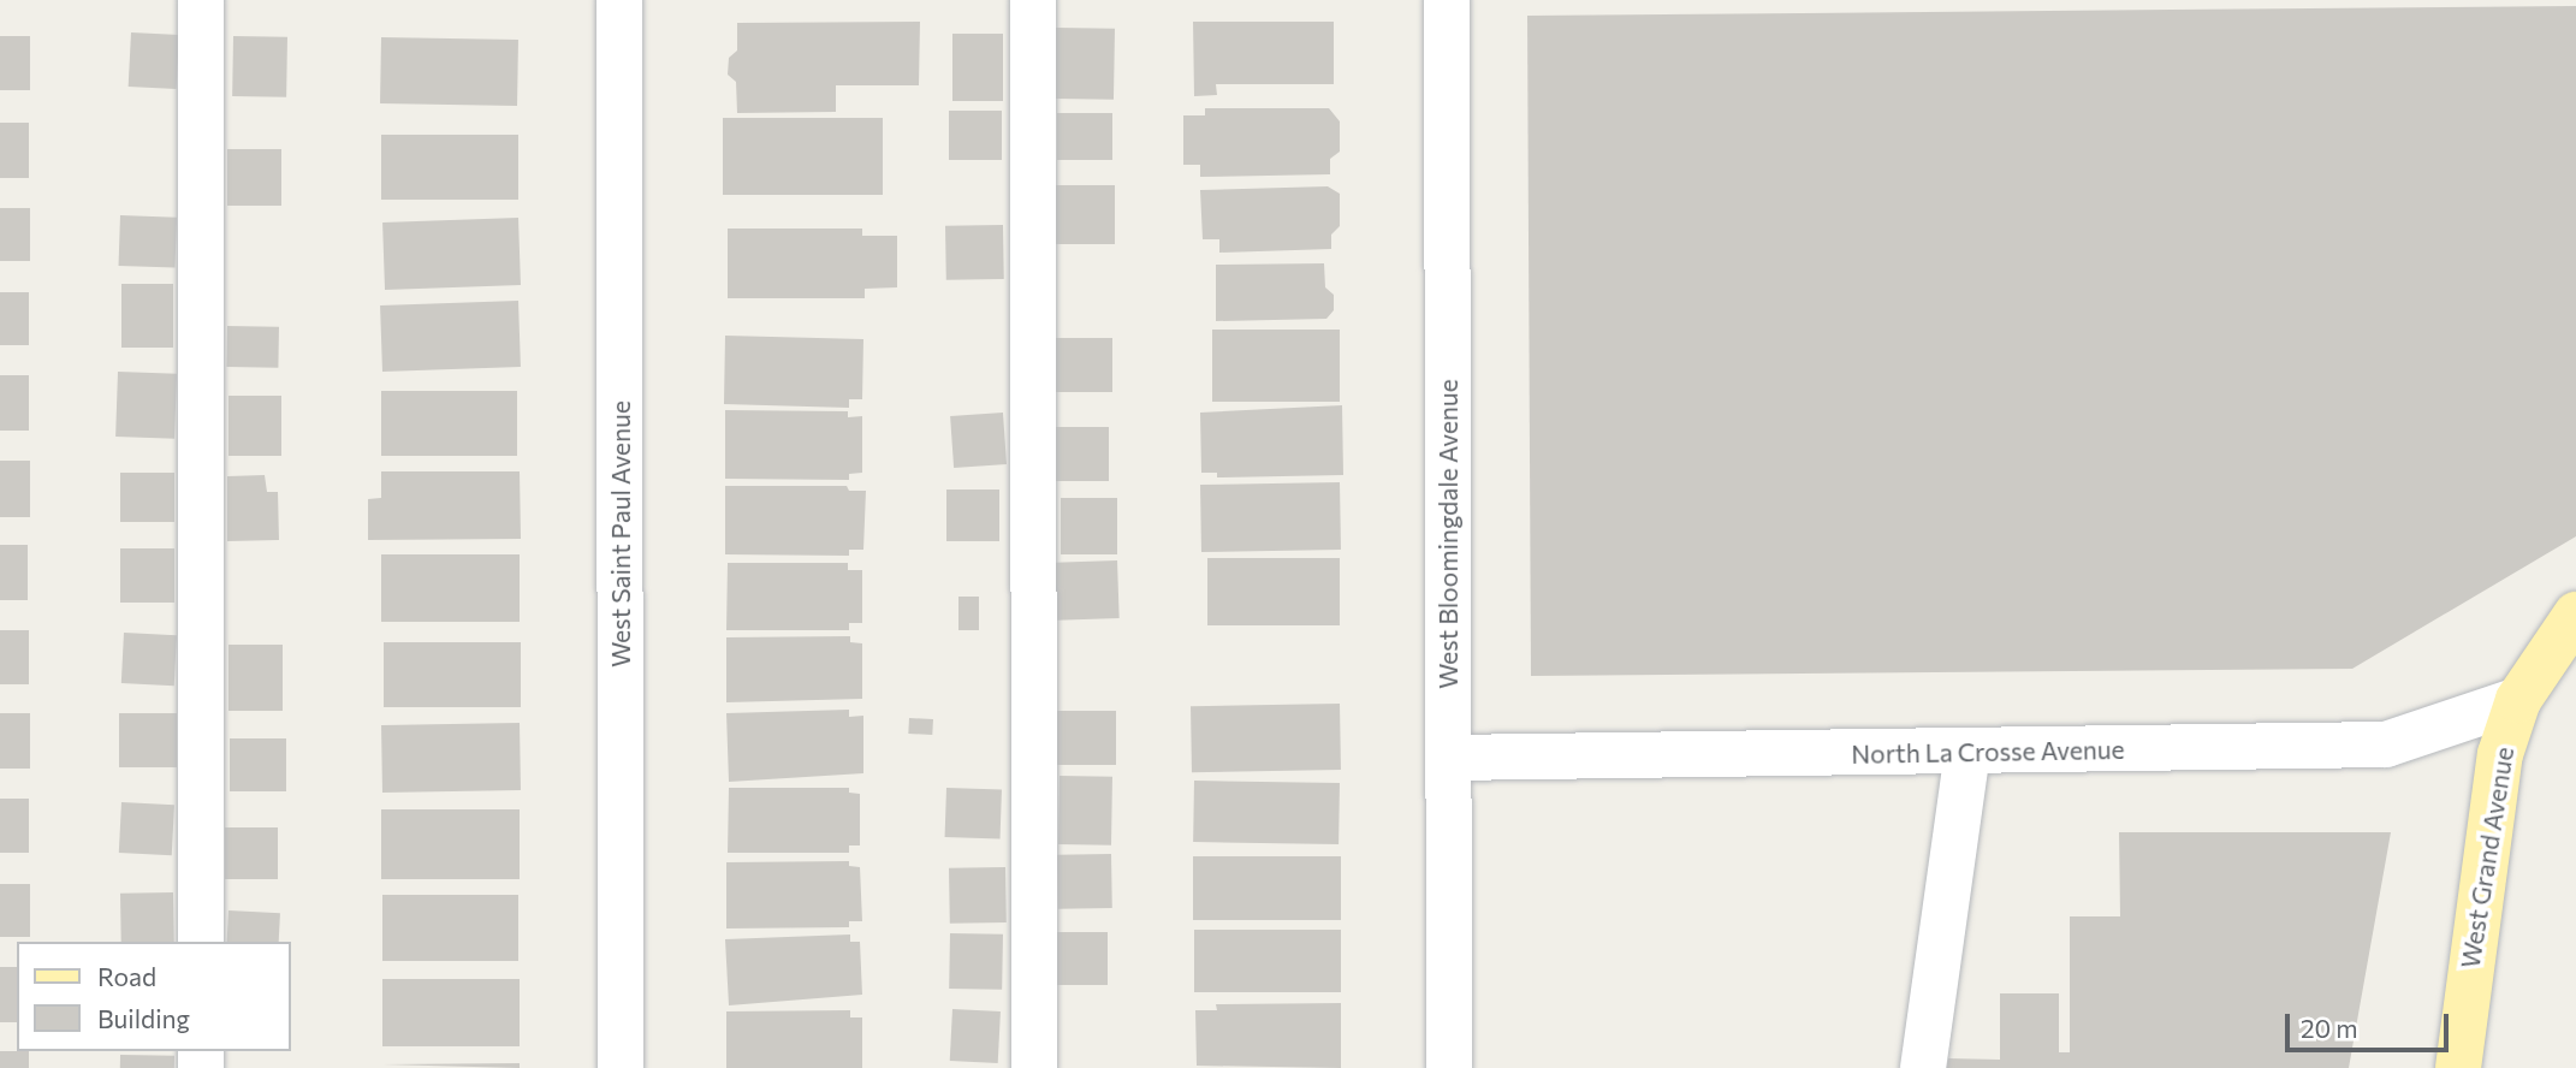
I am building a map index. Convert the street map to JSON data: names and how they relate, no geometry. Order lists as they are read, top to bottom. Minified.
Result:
{"streets":{"main road":["West Grand Avenue"],"street":["West Saint Paul Avenue","West Bloomingdale Avenue","North La Crosse Avenue"]},"crossings":[["West Bloomingdale Avenue","North La Crosse Avenue"],["North La Crosse Avenue","West Grand Avenue"]],"legend":["Road","Building"],"scale_bar":"20 m"}
